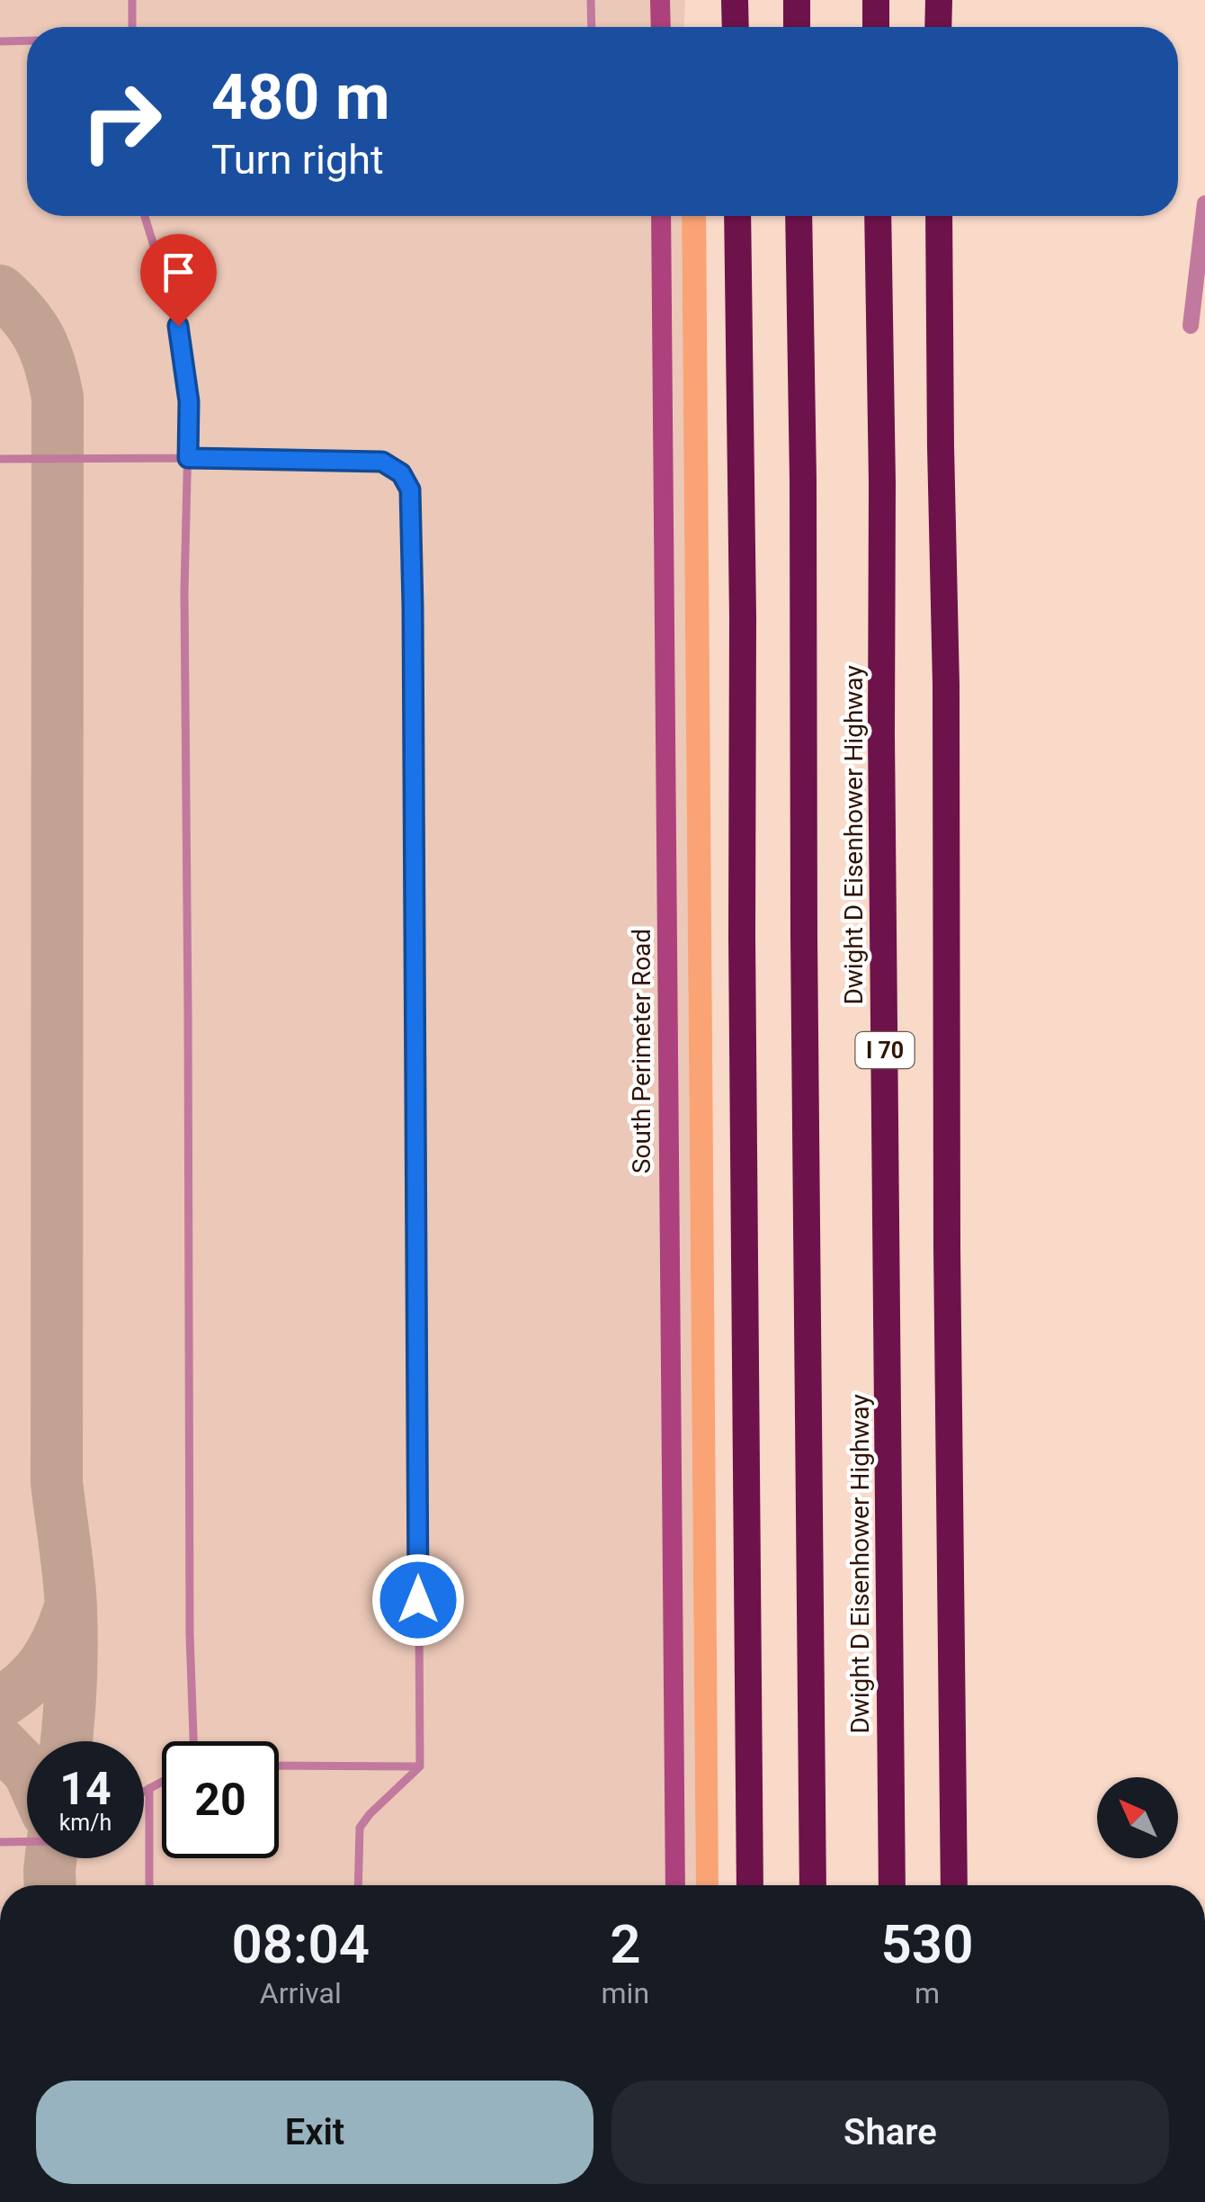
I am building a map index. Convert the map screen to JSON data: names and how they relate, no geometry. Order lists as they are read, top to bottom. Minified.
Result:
{"streets":{"highway":["Dwight D Eisenhower Highway","I 70"],"street":["South Perimeter Road"]},"north":"top left","page":{"turn":["480 m","Turn right"],"speed":"14 km/h","limit":"20","eta":["08:04","Arrival","2","min","530","m"],"buttons":["Exit","Share"]}}
